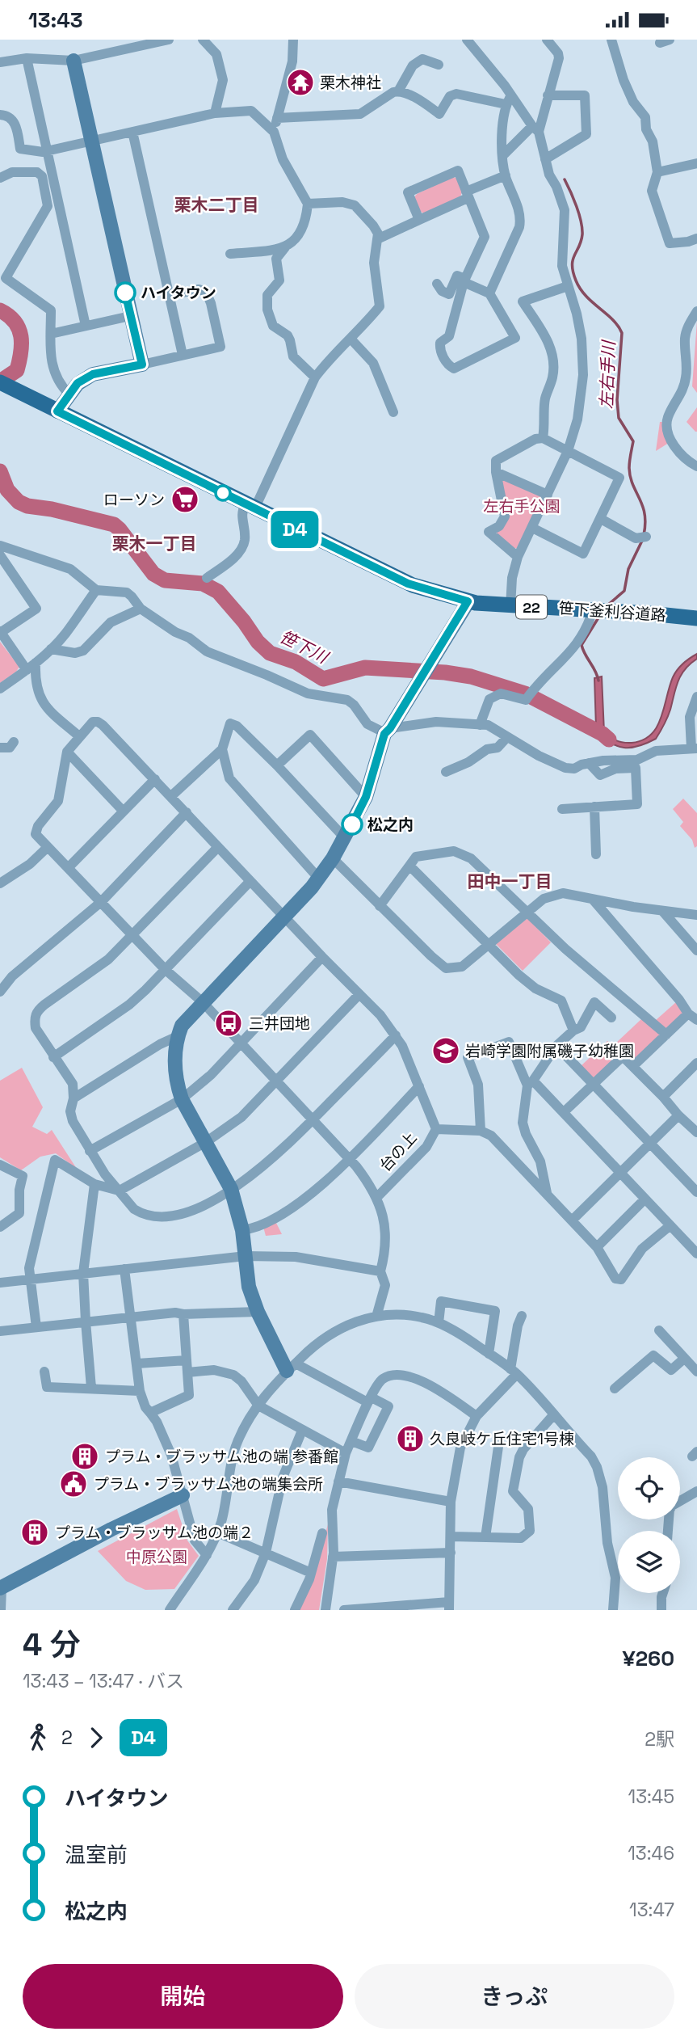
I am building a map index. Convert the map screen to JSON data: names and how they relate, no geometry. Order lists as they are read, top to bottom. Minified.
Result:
{"streets":{"main road":["22","笹下釜利谷道路"],"street":["台の上"]},"districts":["栗木二丁目","栗木一丁目","田中一丁目"],"water":["左右手川","笹下川"],"parks":["左右手公園","中原公園"],"places":{"temple":["栗木神社"],"other":["ハイタウン","松之内"],"supermarket":["ローソン"],"bus stop":["三井団地"],"school or university":["岩崎学園附属磯子幼稚園"],"building":["久良岐ケ丘住宅1号棟","プラム・ブラッサム池の端 参番館","プラム・ブラッサム池の端２"],"public building":["プラム・ブラッサム池の端集会所"]},"lines":["bus line D4"],"page":{"status":"13:43","on_map":"D4","heading":["4 分","13:43 – 13:47 · バス","¥260"],"legs":["2","D4","2駅"],"list":[{"name":"ハイタウン","value":"13:45"},{"name":"温室前","value":"13:46"},{"name":"松之内","value":"13:47"}],"buttons":["開始","きっぷ"]}}
